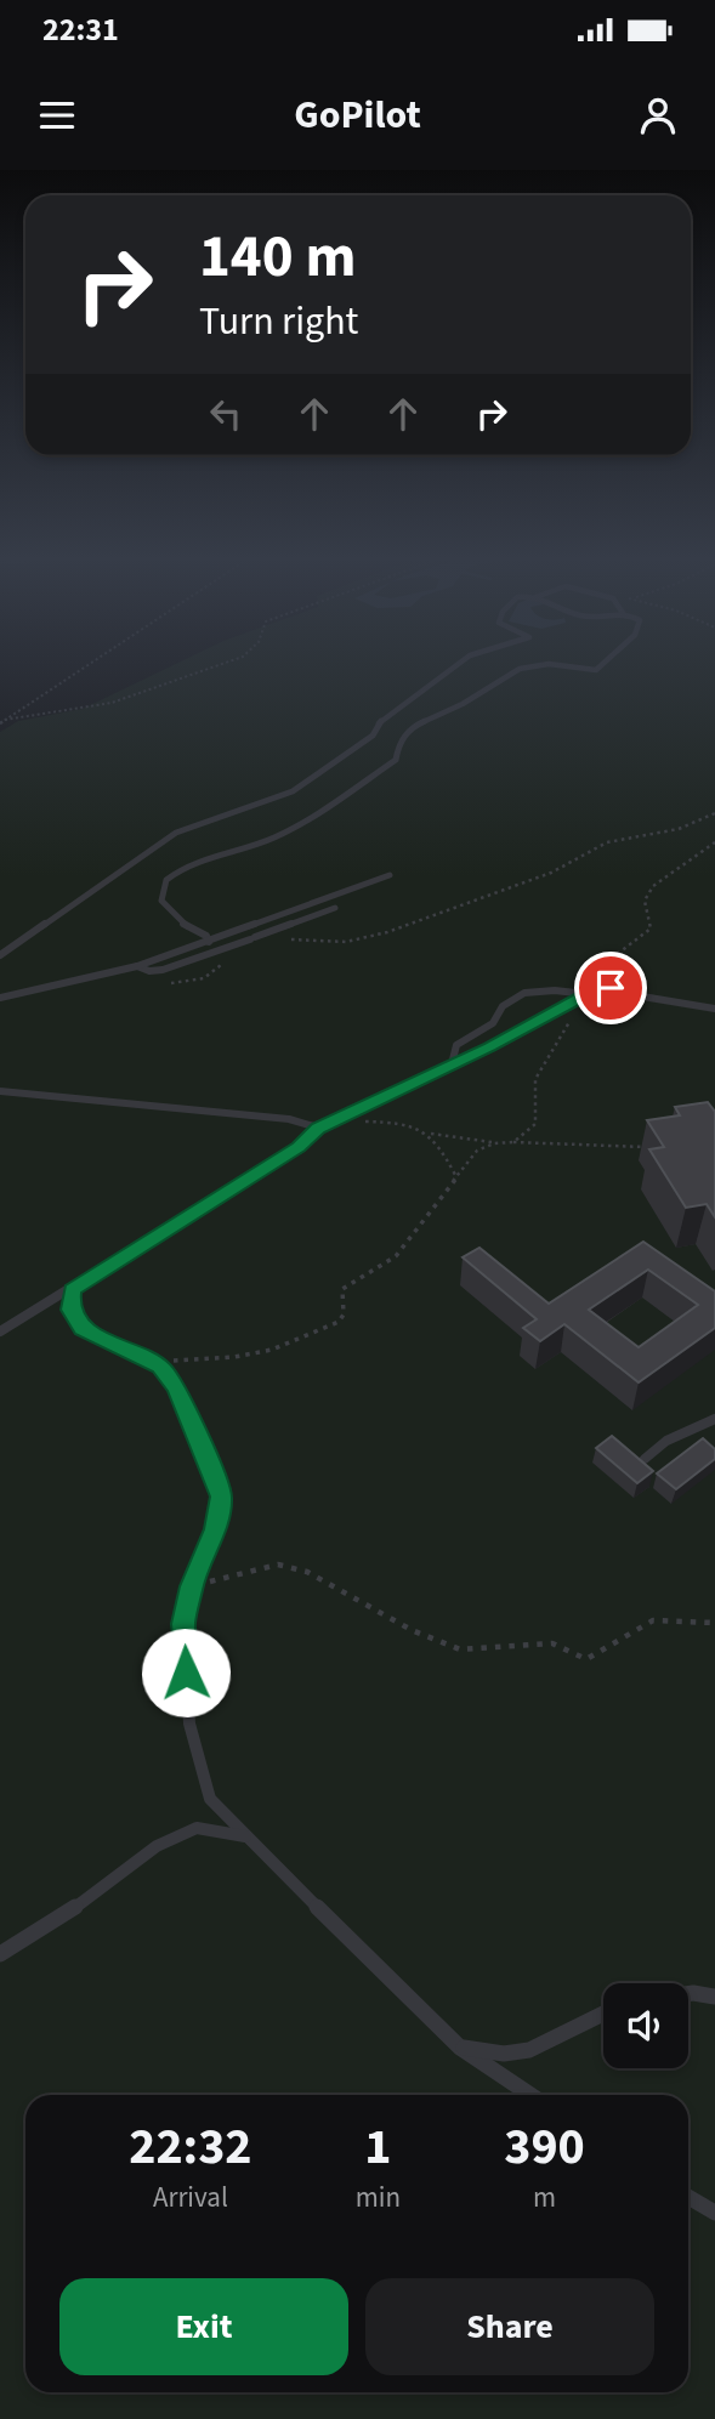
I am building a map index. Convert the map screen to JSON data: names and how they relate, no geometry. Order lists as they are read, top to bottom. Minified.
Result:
{"page":{"status":"22:31","header":"GoPilot","turn":["140 m","Turn right"],"eta":["22:32","Arrival","1","min","390","m"],"buttons":["Exit","Share"]}}
